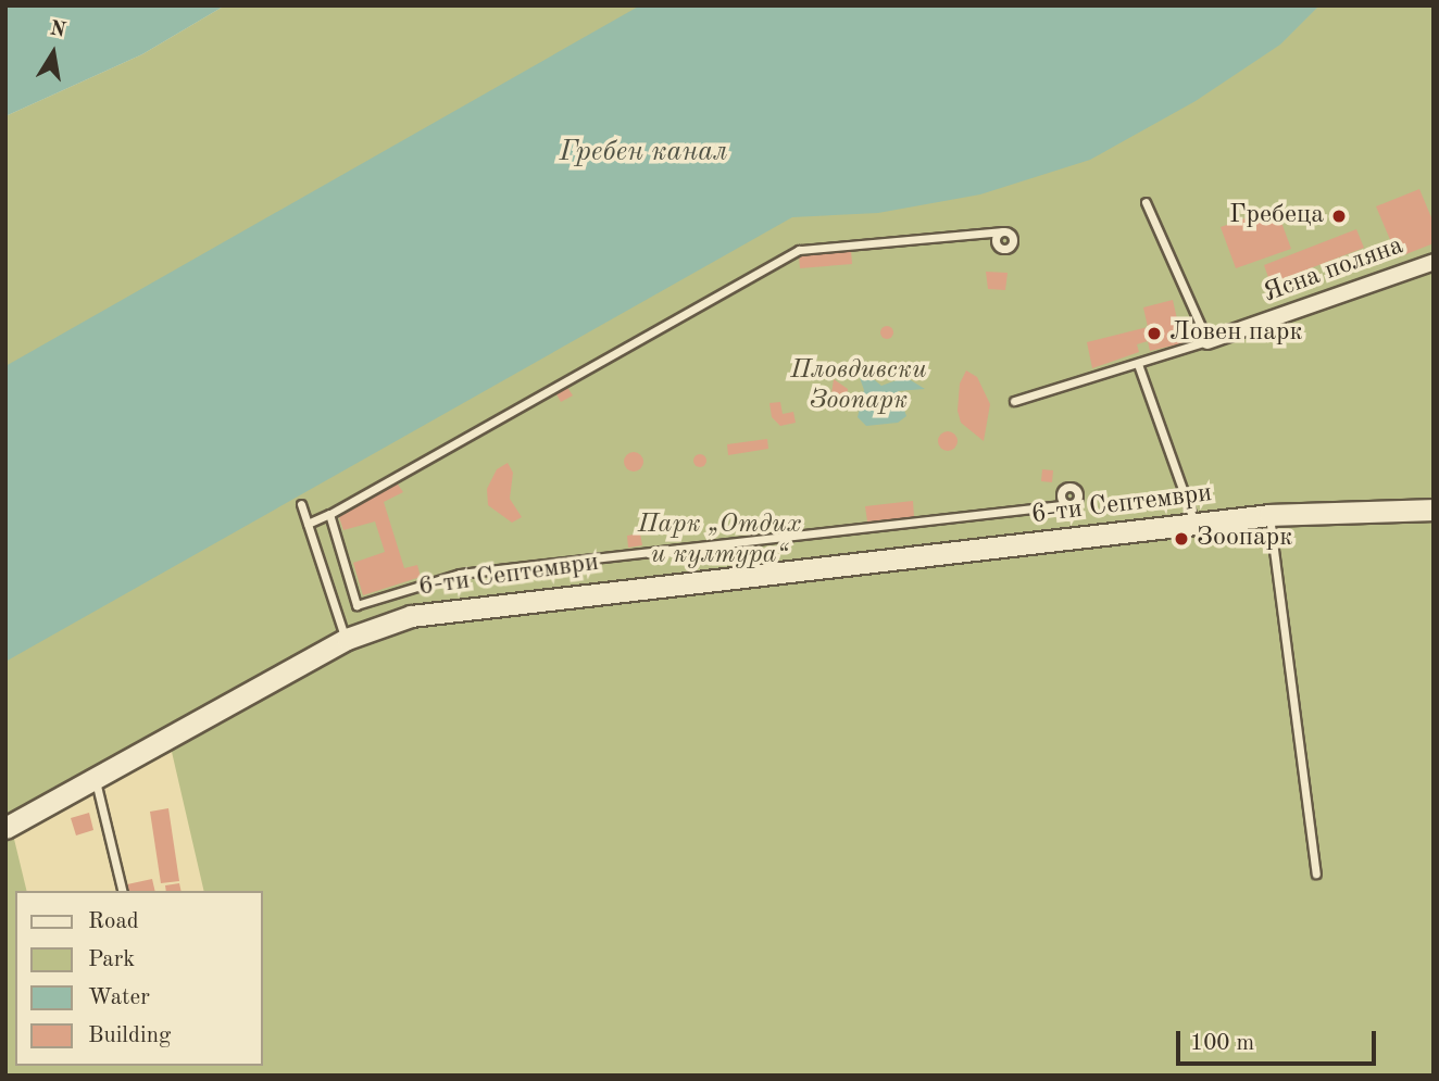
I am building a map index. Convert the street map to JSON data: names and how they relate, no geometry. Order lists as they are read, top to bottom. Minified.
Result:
{"streets":{"street":["Ясна поляна","6-ти Септември"]},"water":["Гребен канал"],"parks":["Пловдивски Зоопарк","Парк „Отдих и култура“"],"places":["Гребеца","Ловен парк","Зоопарк"],"legend":["Road","Park","Water","Building"],"scale_bar":"100 m","north":"top"}
